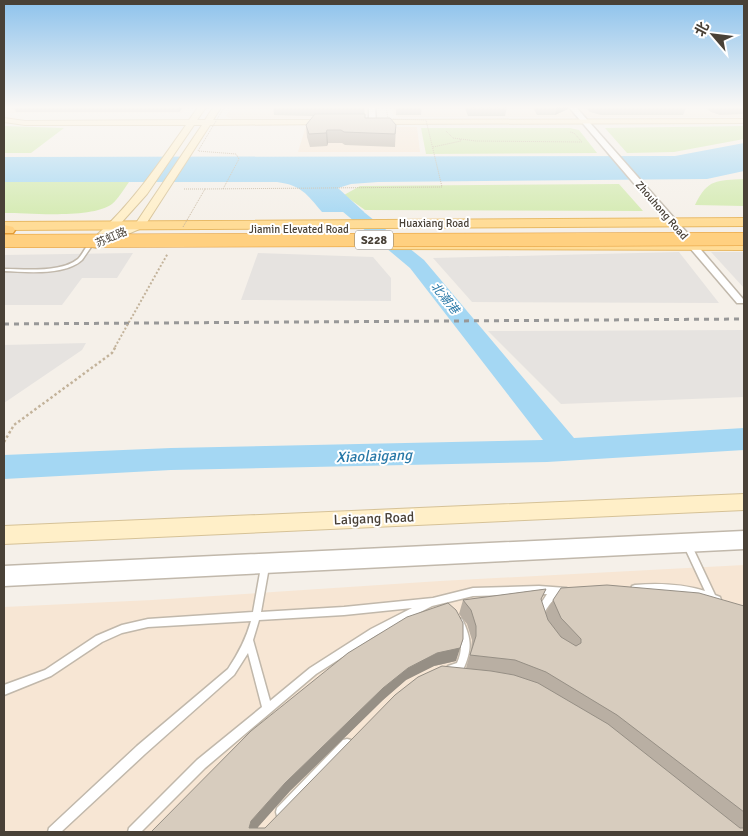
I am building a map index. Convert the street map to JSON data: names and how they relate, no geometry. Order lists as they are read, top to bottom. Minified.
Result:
{"streets":{"highway":["Jiamin Elevated Road","S228"],"main road":["Huaxiang Road","苏虹路","Laigang Road"],"street":["Zhouhong Road"]},"crossings":[["Zhouhong Road","Huaxiang Road"],["Huaxiang Road","Jiamin Elevated Road"],["Huaxiang Road","苏虹路"]],"water":["北潮港","Xiaolaigang"],"north":"top left"}
